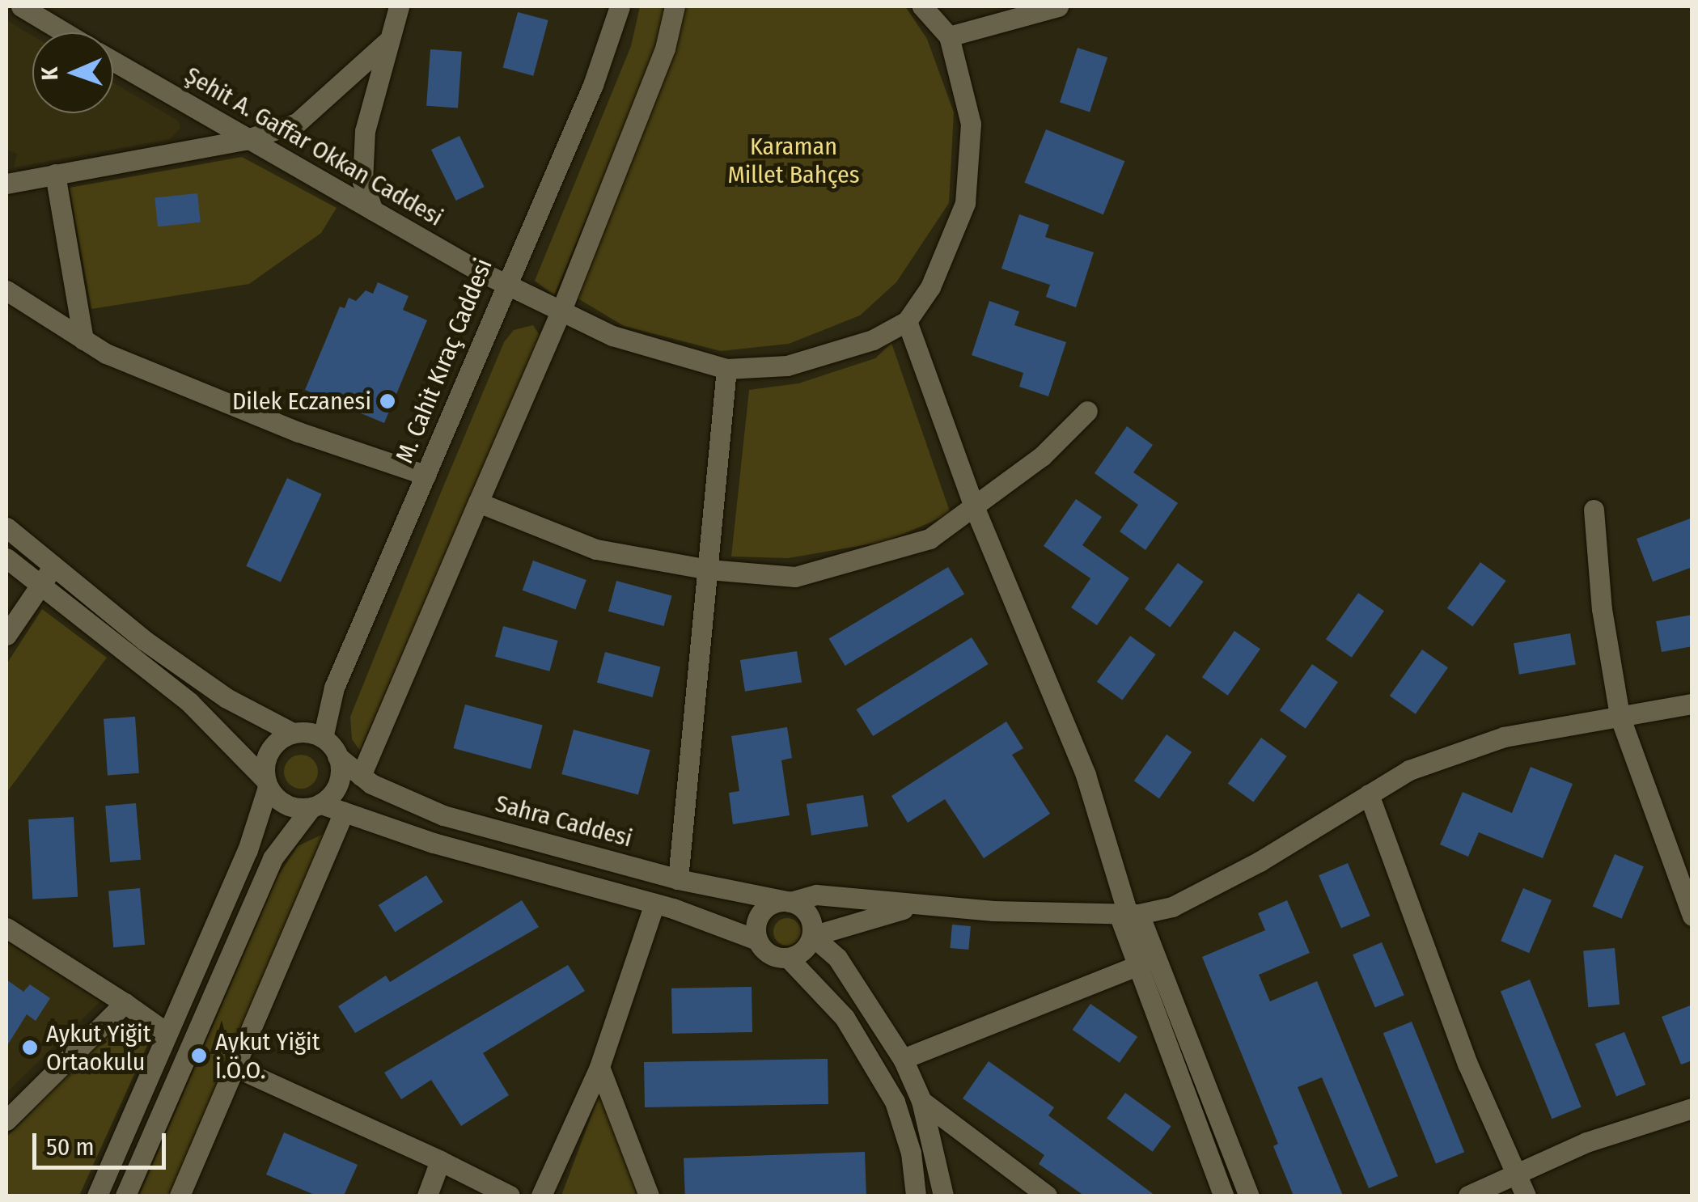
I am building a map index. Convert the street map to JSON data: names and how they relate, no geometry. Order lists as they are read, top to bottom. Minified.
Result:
{"streets":{"street":["Şehit A. Gaffar Okkan Caddesi","M. Cahit Kıraç Caddesi","Sahra Caddesi"]},"crossings":[["Şehit A. Gaffar Okkan Caddesi","M. Cahit Kıraç Caddesi"],["M. Cahit Kıraç Caddesi","Sahra Caddesi"]],"parks":["Karaman Millet Bahçes"],"places":["Dilek Eczanesi","Aykut Yiğit Ortaokulu","Aykut Yiğit İ.Ö.O."],"scale_bar":"50 m","north":"left"}
